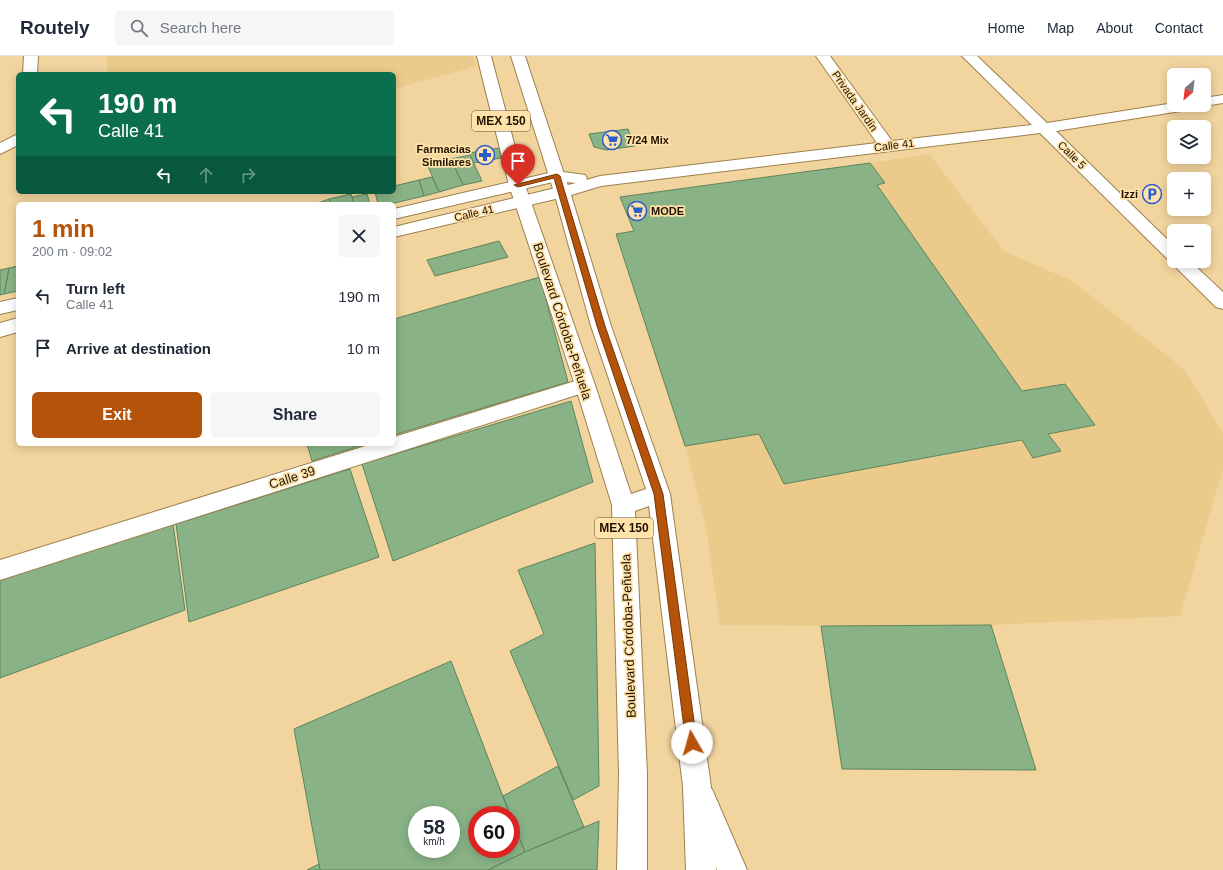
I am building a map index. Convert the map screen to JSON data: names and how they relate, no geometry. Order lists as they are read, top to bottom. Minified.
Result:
{"streets":{"street":["Privada Jardín","MEX 150","Calle 41","Calle 5","Boulevard Córdoba-Peñuela","Calle 39"]},"crossings":[["Privada Jardín","Calle 41"],["MEX 150","Calle 41"],["Calle 41","Calle 5"],["Calle 41","Boulevard Córdoba-Peñuela"],["Boulevard Córdoba-Peñuela","Calle 39"]],"places":{"supermarket":["7/24 Mix","MODE"],"pharmacy":["Farmacias Similares"],"parking":["Izzi"]},"north":"bottom left","page":{"header":"Routely","search":"Search here","nav":["Home","Map","About","Contact"],"map_buttons":["+","−"],"turn":["190 m","Calle 41"],"heading":["1 min","200 m · 09:02"],"list":[{"name":"Turn left","note":"Calle 41","value":"190 m"},{"name":"Arrive at destination","value":"10 m"}],"buttons":["Exit","Share"],"speed":"58 km/h","limit":"60"}}
